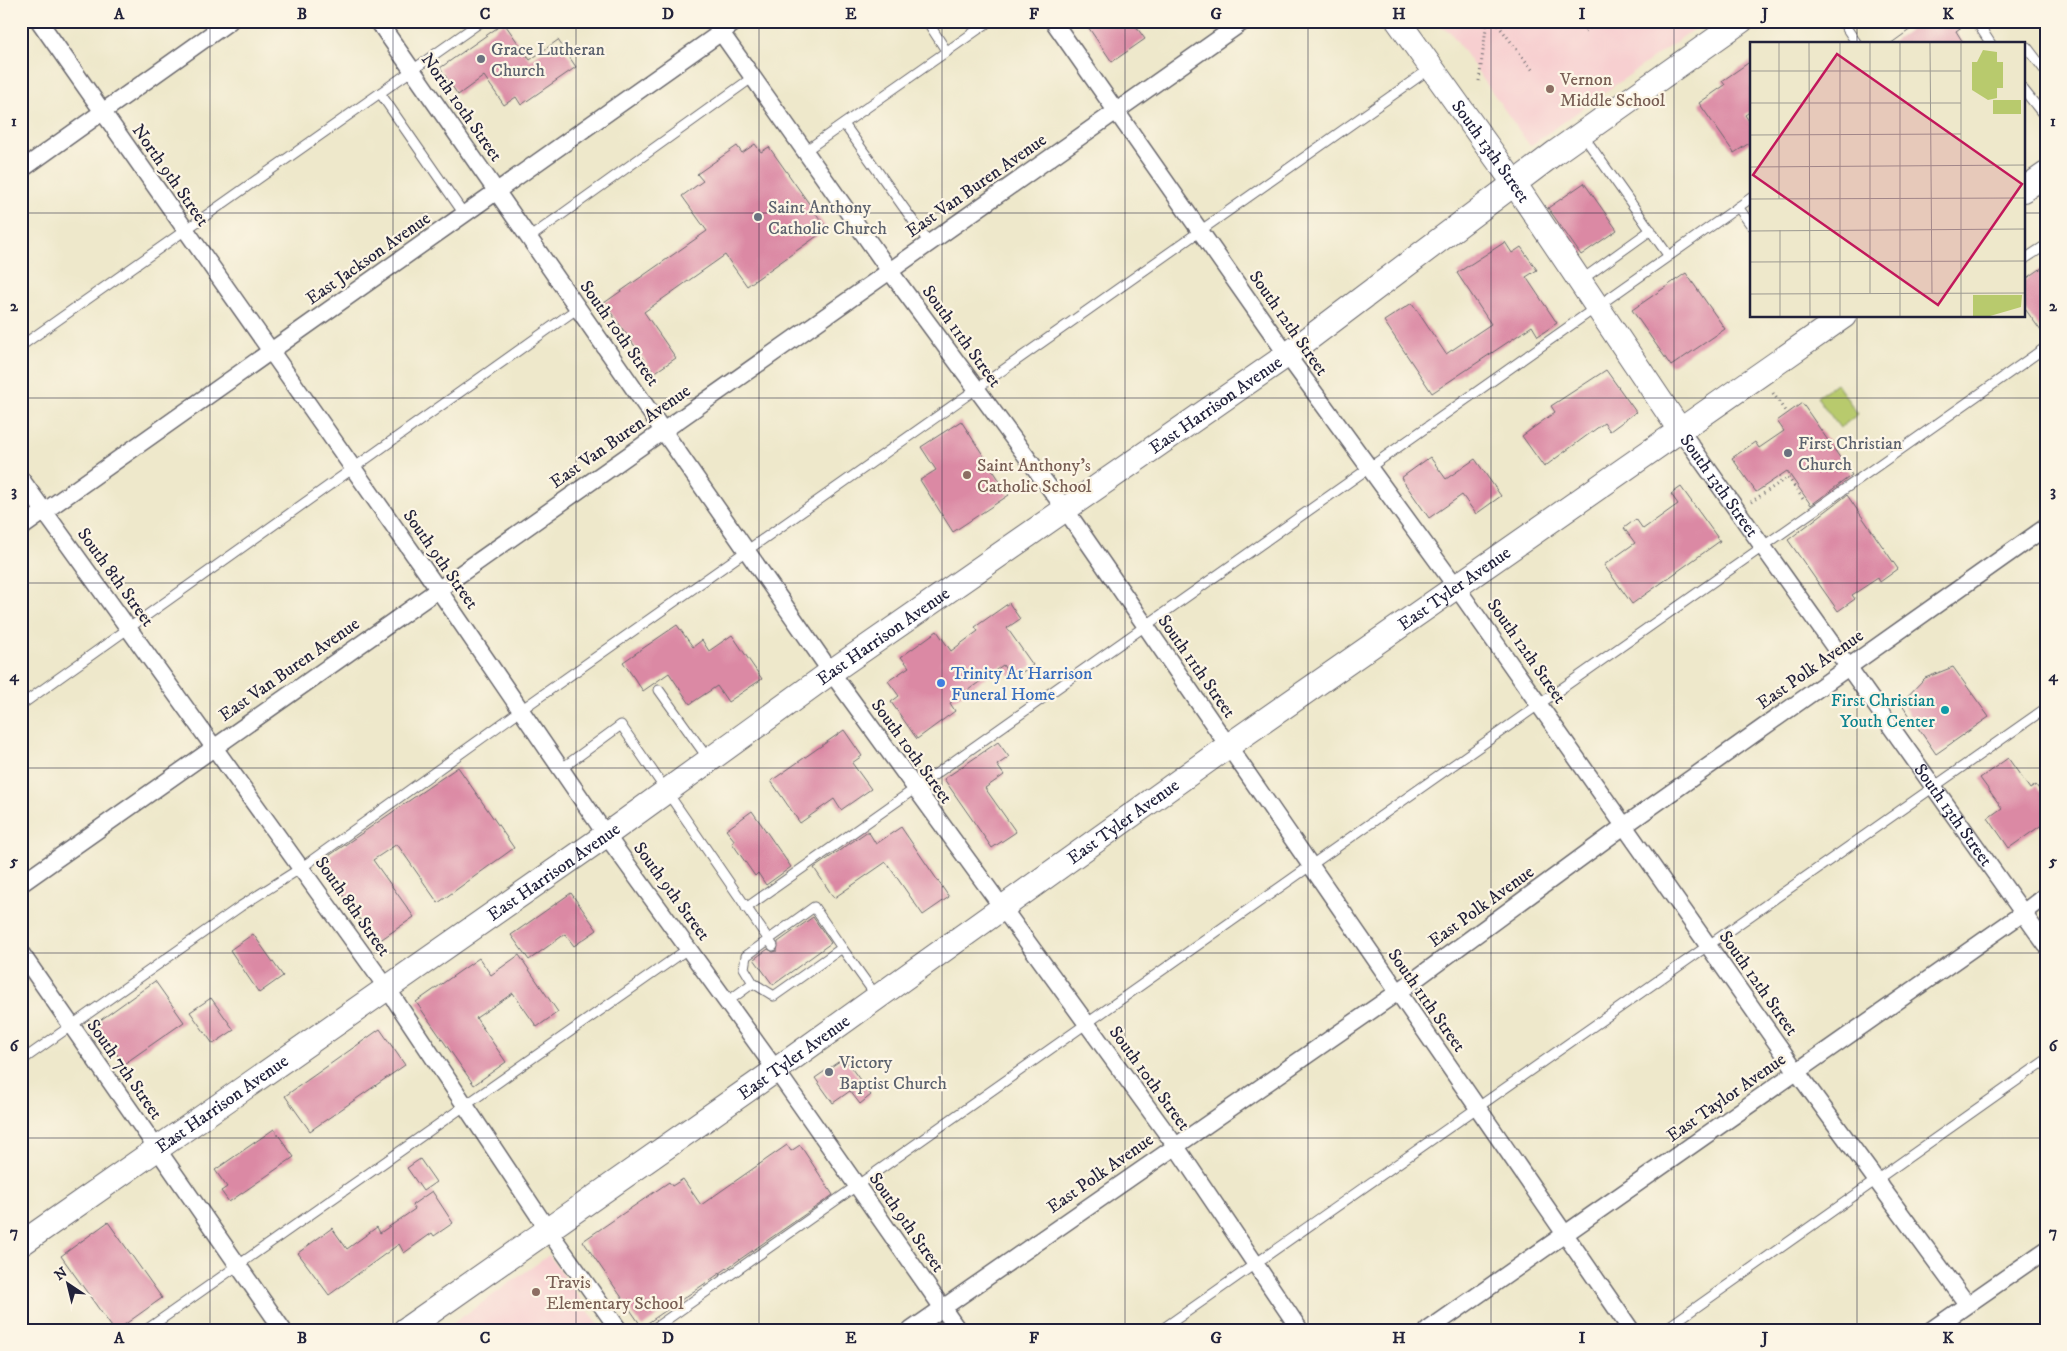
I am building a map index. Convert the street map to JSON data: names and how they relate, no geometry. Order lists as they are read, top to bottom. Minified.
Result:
{"streets":{"main road":["South 13th Street","East Harrison Avenue","East Tyler Avenue"],"street":["North 10th Street","North 9th Street","East Van Buren Avenue","East Jackson Avenue","South 12th Street","South 10th Street","South 11th Street","South 9th Street","South 8th Street","East Polk Avenue","South 7th Street","East Taylor Avenue"]},"crossings":[["North 10th Street","East Jackson Avenue"],["North 10th Street","South 10th Street"],["South 13th Street","East Harrison Avenue"],["South 13th Street","East Tyler Avenue"],["South 13th Street","East Polk Avenue"],["South 13th Street","East Taylor Avenue"],["North 9th Street","East Jackson Avenue"],["North 9th Street","South 9th Street"],["East Van Buren Avenue","South 12th Street"],["East Van Buren Avenue","South 10th Street"],["East Van Buren Avenue","South 11th Street"],["East Van Buren Avenue","South 9th Street"],["East Van Buren Avenue","South 8th Street"],["East Jackson Avenue","South 10th Street"],["East Jackson Avenue","South 11th Street"],["East Jackson Avenue","South 9th Street"],["East Jackson Avenue","South 8th Street"],["South 12th Street","East Harrison Avenue"],["South 12th Street","East Tyler Avenue"],["South 12th Street","East Polk Avenue"],["South 12th Street","East Taylor Avenue"],["South 10th Street","East Harrison Avenue"],["South 10th Street","East Tyler Avenue"],["South 10th Street","East Polk Avenue"],["South 11th Street","East Harrison Avenue"],["South 11th Street","East Tyler Avenue"],["South 11th Street","East Polk Avenue"],["South 11th Street","East Taylor Avenue"],["East Harrison Avenue","South 9th Street"],["East Harrison Avenue","South 8th Street"],["East Harrison Avenue","South 7th Street"],["South 9th Street","East Tyler Avenue"],["South 9th Street","East Polk Avenue"],["South 8th Street","East Tyler Avenue"]],"places":["Grace Lutheran Church","Vernon Middle School","Saint Anthony Catholic Church","First Christian Church","Saint Anthony's Catholic School","Trinity At Harrison Funeral Home","First Christian Youth Center","Victory Baptist Church","Travis Elementary School"],"north":"top left","grid":{"columns":["A","B","C","D","E","F","G","H","I","J","K"],"rows":["1","2","3","4","5","6","7"]}}
